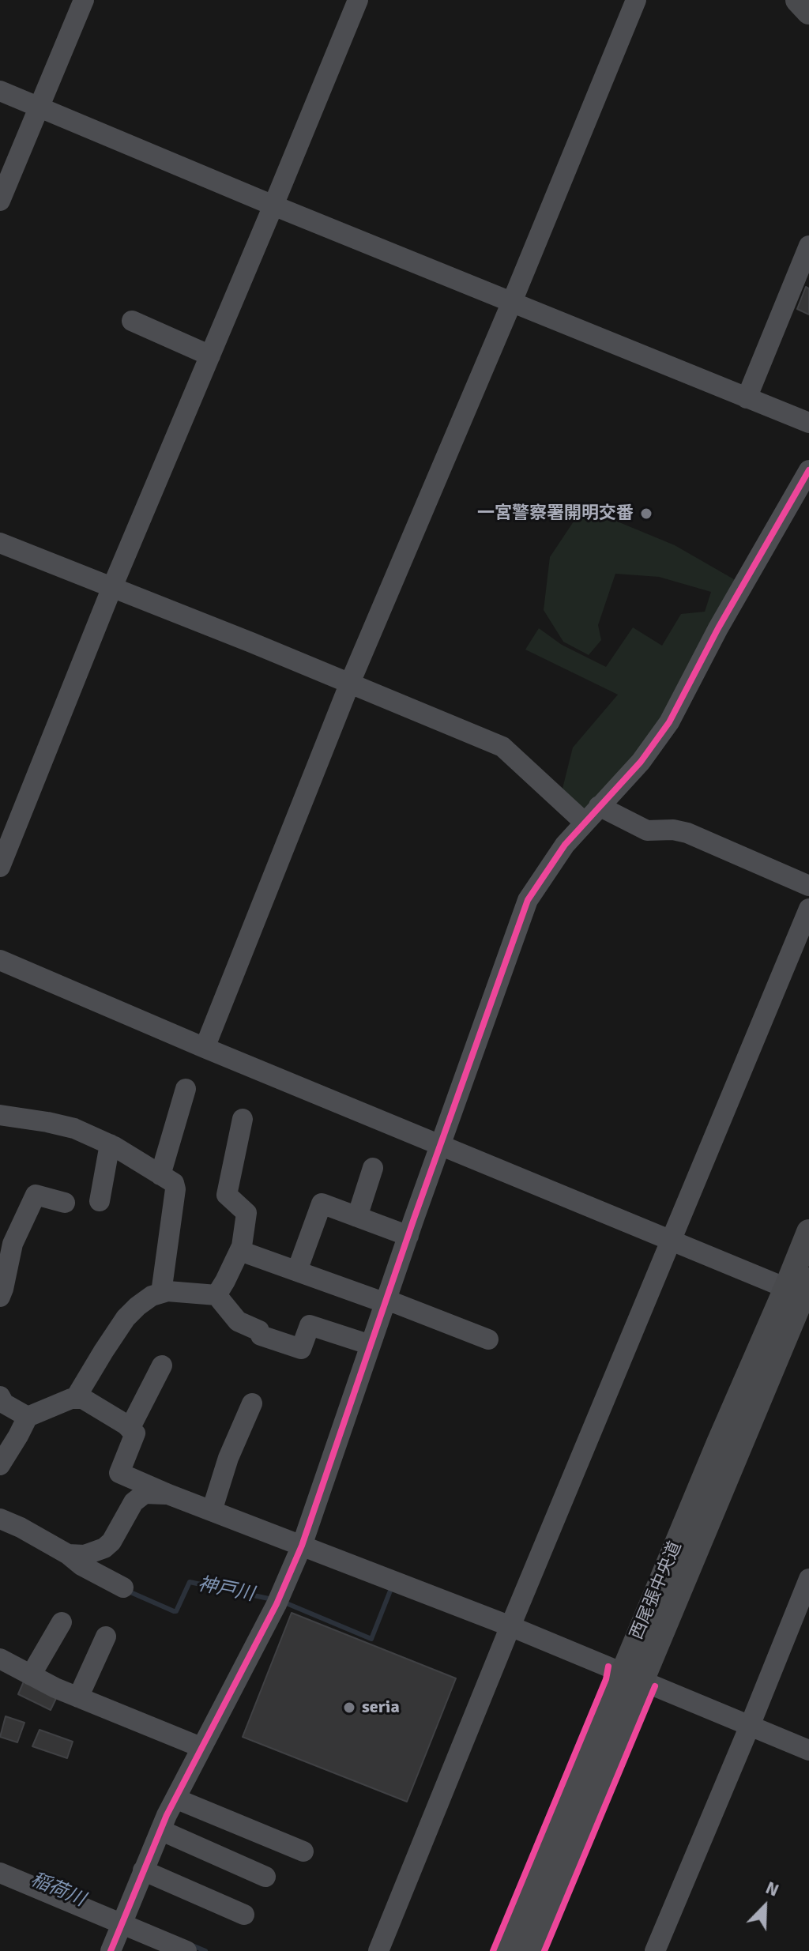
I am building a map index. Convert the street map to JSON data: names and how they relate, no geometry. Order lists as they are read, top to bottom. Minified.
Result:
{"streets":{"main road":["西尾張中央道"]},"water":["神戸川","稲荷川"],"places":["一宮警察署開明交番","seria"],"north":"top right"}
